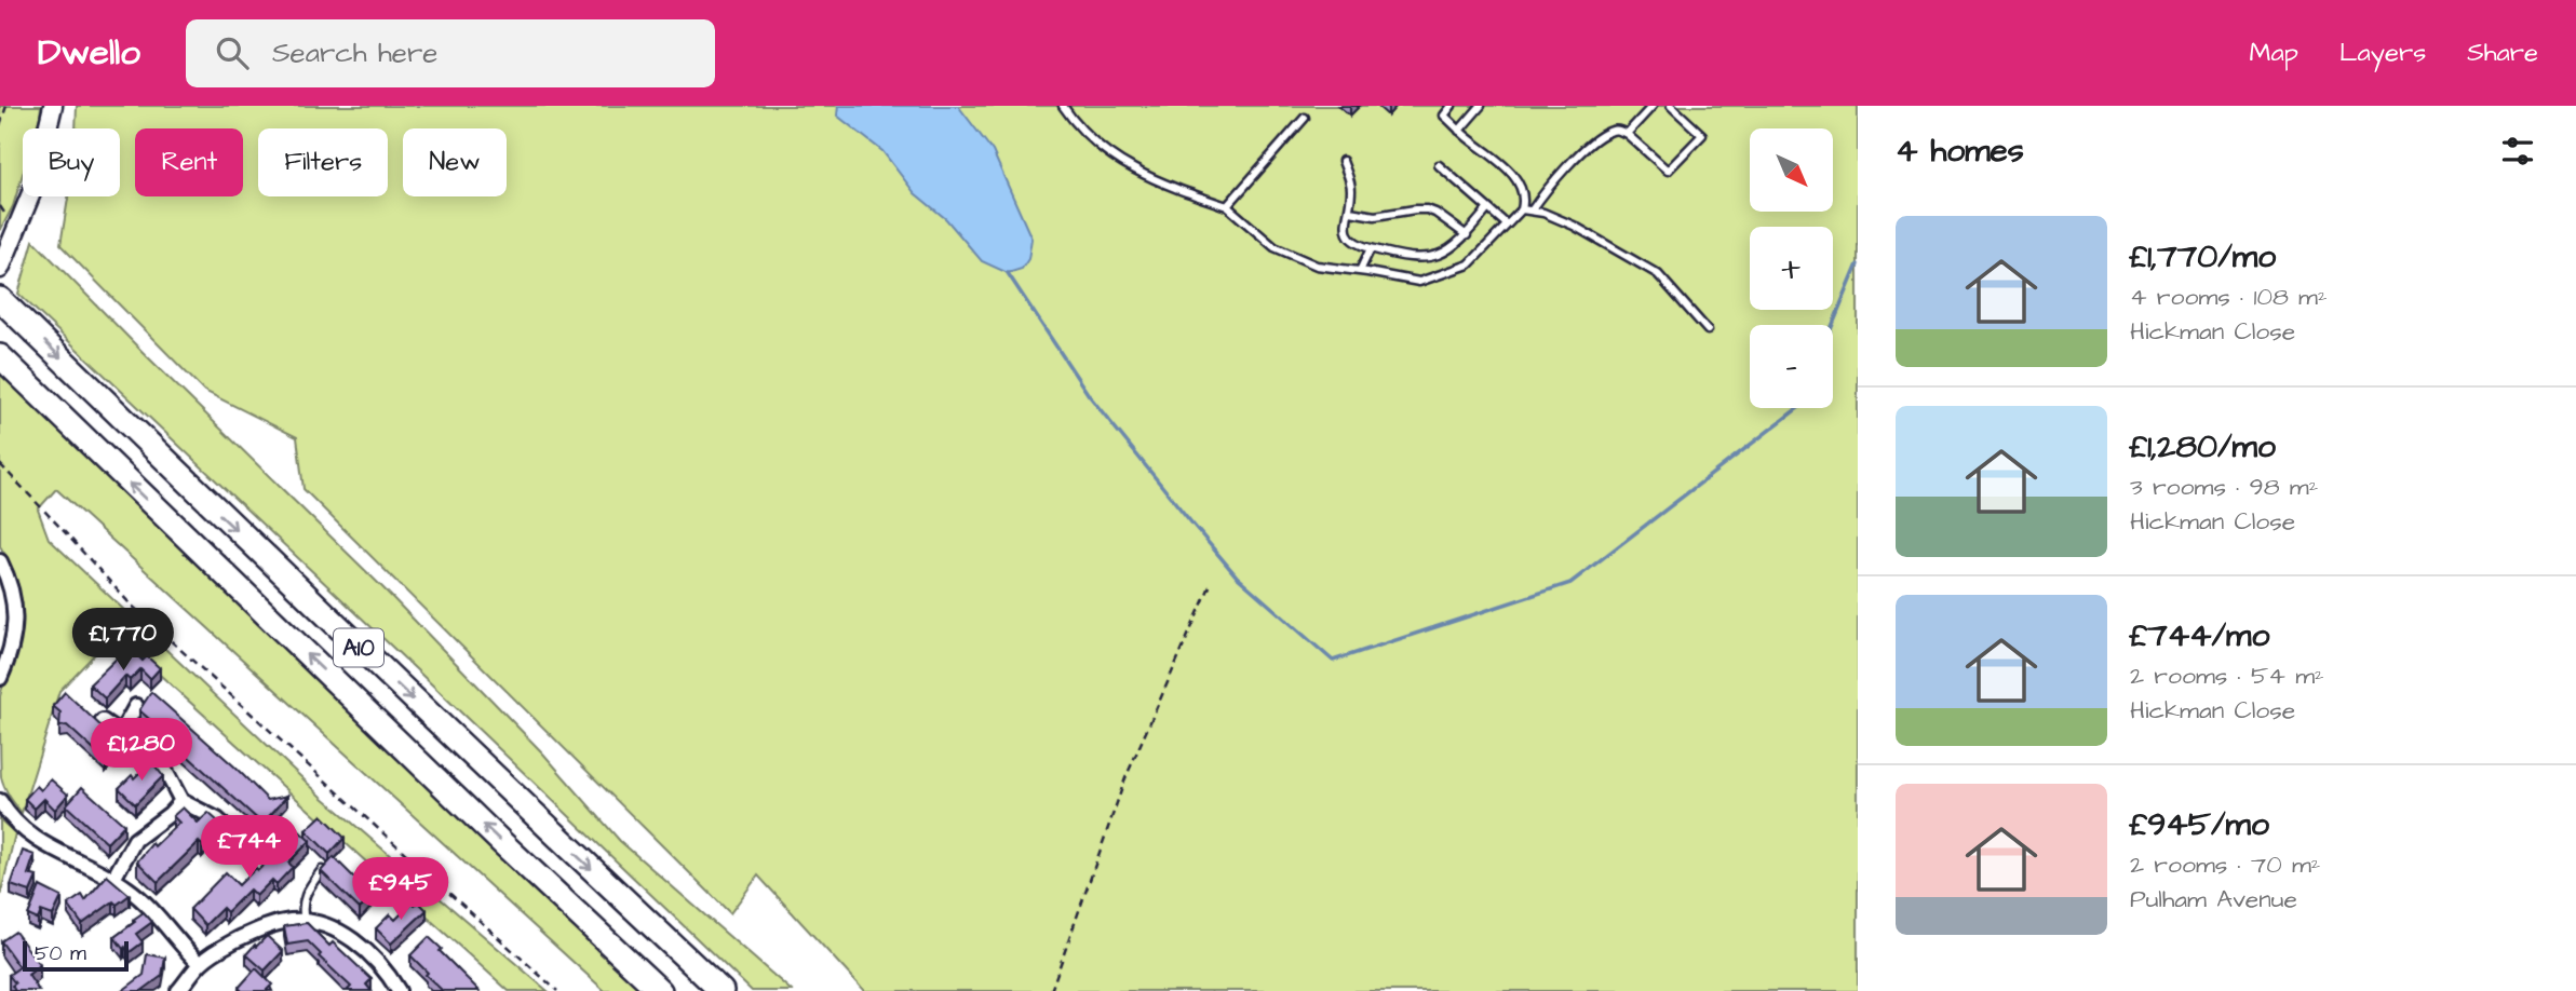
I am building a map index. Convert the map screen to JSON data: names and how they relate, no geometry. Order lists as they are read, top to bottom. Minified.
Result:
{"streets":{"highway":["A10"]},"scale_bar":"50 m","north":"bottom right","page":{"header":"Dwello","search":"Search here","nav":["Map","Layers","Share"],"heading":"4 homes","map_buttons":["+","−"],"chip":["Buy","Rent","Filters","New"],"list":[{"name":"£1,770/mo","note":"4 rooms · 108 m² · Hickman Close"},{"name":"£1,280/mo","note":"3 rooms · 98 m² · Hickman Close"},{"name":"£744/mo","note":"2 rooms · 54 m² · Hickman Close"},{"name":"£945/mo","note":"2 rooms · 70 m² · Pulham Avenue"}],"price":["£1,770","£1,280","£744","£945"],"scale":"50 m"}}
